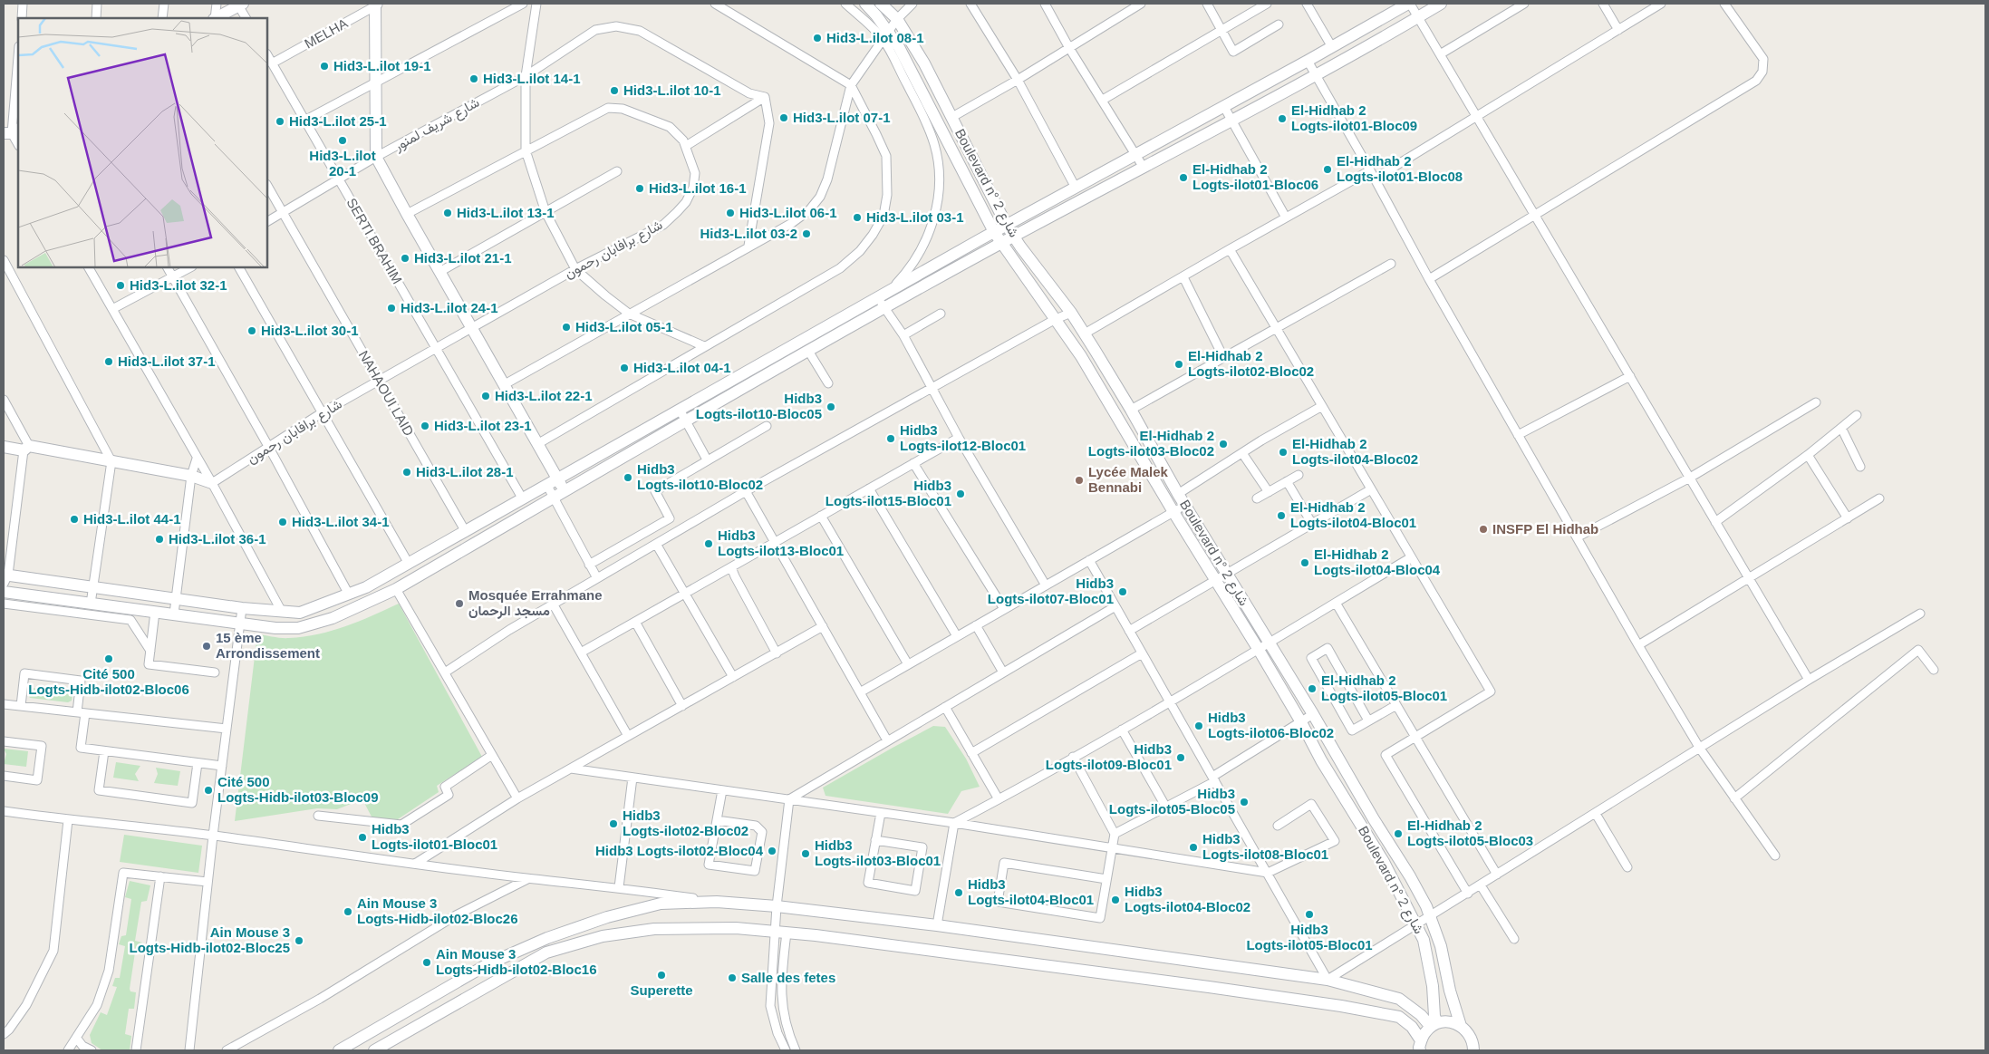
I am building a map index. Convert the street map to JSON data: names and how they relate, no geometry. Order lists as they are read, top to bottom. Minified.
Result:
{"streets":{"street":["MELHA","شارع شريف لمنور","Boulevard n° شارع 2","SERTI BRAHIM","شارع برافابان رحمون","NAHAOUI LAID"]},"crossings":[["MELHA","SERTI BRAHIM"],["شارع شريف لمنور","SERTI BRAHIM"],["شارع شريف لمنور","NAHAOUI LAID"],["SERTI BRAHIM","شارع برافابان رحمون"],["شارع برافابان رحمون","NAHAOUI LAID"]],"places":["Hid3-L.ilot 08-1","Hid3-L.ilot 19-1","Hid3-L.ilot 14-1","Hid3-L.ilot 10-1","Hid3-L.ilot 07-1","El-Hidhab 2 Logts-ilot01-Bloc09","Hid3-L.ilot 25-1","Hid3-L.ilot 20-1","El-Hidhab 2 Logts-ilot01-Bloc08","El-Hidhab 2 Logts-ilot01-Bloc06","Hid3-L.ilot 16-1","Hid3-L.ilot 13-1","Hid3-L.ilot 06-1","Hid3-L.ilot 03-1","Hid3-L.ilot 03-2","Hid3-L.ilot 21-1","Hid3-L.ilot 32-1","Hid3-L.ilot 24-1","Hid3-L.ilot 05-1","Hid3-L.ilot 30-1","Hid3-L.ilot 37-1","El-Hidhab 2 Logts-ilot02-Bloc02","Hid3-L.ilot 04-1","Hid3-L.ilot 22-1","Hidb3 Logts-ilot10-Bloc05","Hid3-L.ilot 23-1","Hidb3 Logts-ilot12-Bloc01","El-Hidhab 2 Logts-ilot03-Bloc02","El-Hidhab 2 Logts-ilot04-Bloc02","Hid3-L.ilot 28-1","Hidb3 Logts-ilot10-Bloc02","Lycée Malek Bennabi","Hidb3 Logts-ilot15-Bloc01","El-Hidhab 2 Logts-ilot04-Bloc01","Hid3-L.ilot 44-1","Hid3-L.ilot 34-1","INSFP El Hidhab","Hid3-L.ilot 36-1","Hidb3 Logts-ilot13-Bloc01","El-Hidhab 2 Logts-ilot04-Bloc04","Hidb3 Logts-ilot07-Bloc01","Mosquée Errahmane مسجد الرحمان","15 ème Arrondissement","Cité 500 Logts-Hidb-ilot02-Bloc06","El-Hidhab 2 Logts-ilot05-Bloc01","Hidb3 Logts-ilot06-Bloc02","Hidb3 Logts-ilot09-Bloc01","Cité 500 Logts-Hidb-ilot03-Bloc09","Hidb3 Logts-ilot05-Bloc05","Hidb3 Logts-ilot02-Bloc02","El-Hidhab 2 Logts-ilot05-Bloc03","Hidb3 Logts-ilot01-Bloc01","Hidb3 Logts-ilot08-Bloc01","Hidb3 Logts-ilot02-Bloc04","Hidb3 Logts-ilot03-Bloc01","Hidb3 Logts-ilot04-Bloc01","Hidb3 Logts-ilot04-Bloc02","Ain Mouse 3 Logts-Hidb-ilot02-Bloc26","Hidb3 Logts-ilot05-Bloc01","Ain Mouse 3 Logts-Hidb-ilot02-Bloc25","Ain Mouse 3 Logts-Hidb-ilot02-Bloc16","Superette","Salle des fetes"]}
